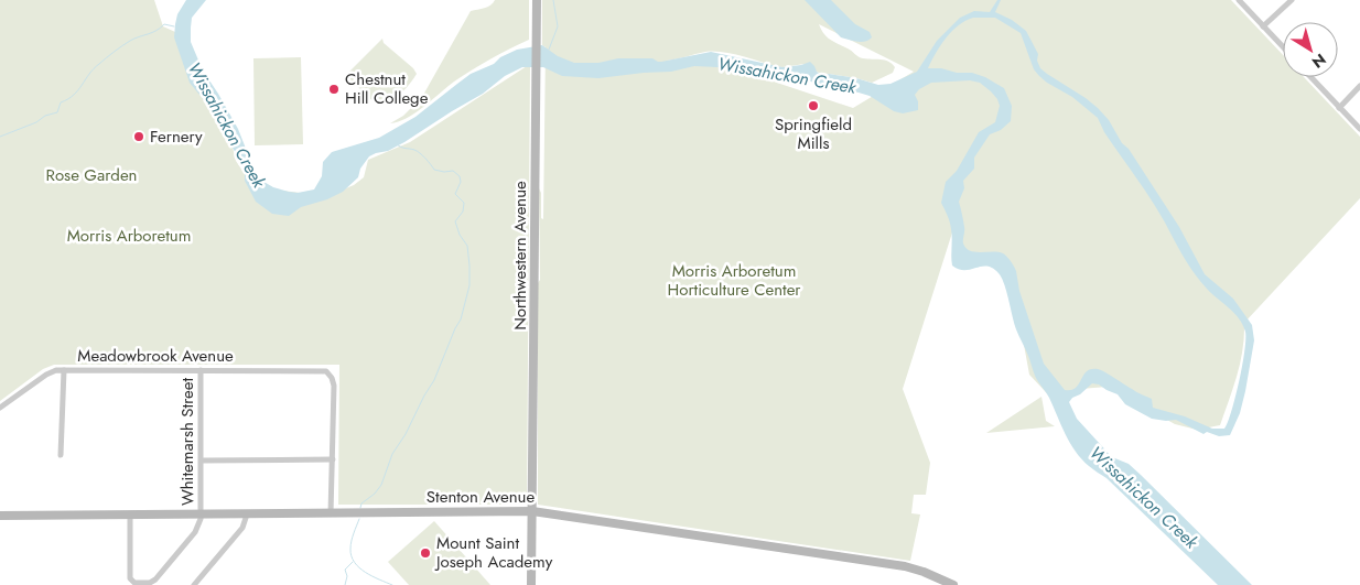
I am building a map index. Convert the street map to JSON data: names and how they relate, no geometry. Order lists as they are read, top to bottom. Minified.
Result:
{"streets":{"street":["Northwestern Avenue","Meadowbrook Avenue","Whitemarsh Street","Stenton Avenue"]},"crossings":[["Northwestern Avenue","Stenton Avenue"],["Meadowbrook Avenue","Whitemarsh Street"],["Whitemarsh Street","Stenton Avenue"]],"water":["Wissahickon Creek"],"parks":["Rose Garden","Morris Arboretum","Morris Arboretum Horticulture Center"],"places":["Chestnut Hill College","Springfield Mills","Fernery","Mount Saint Joseph Academy"],"north":"bottom right"}
